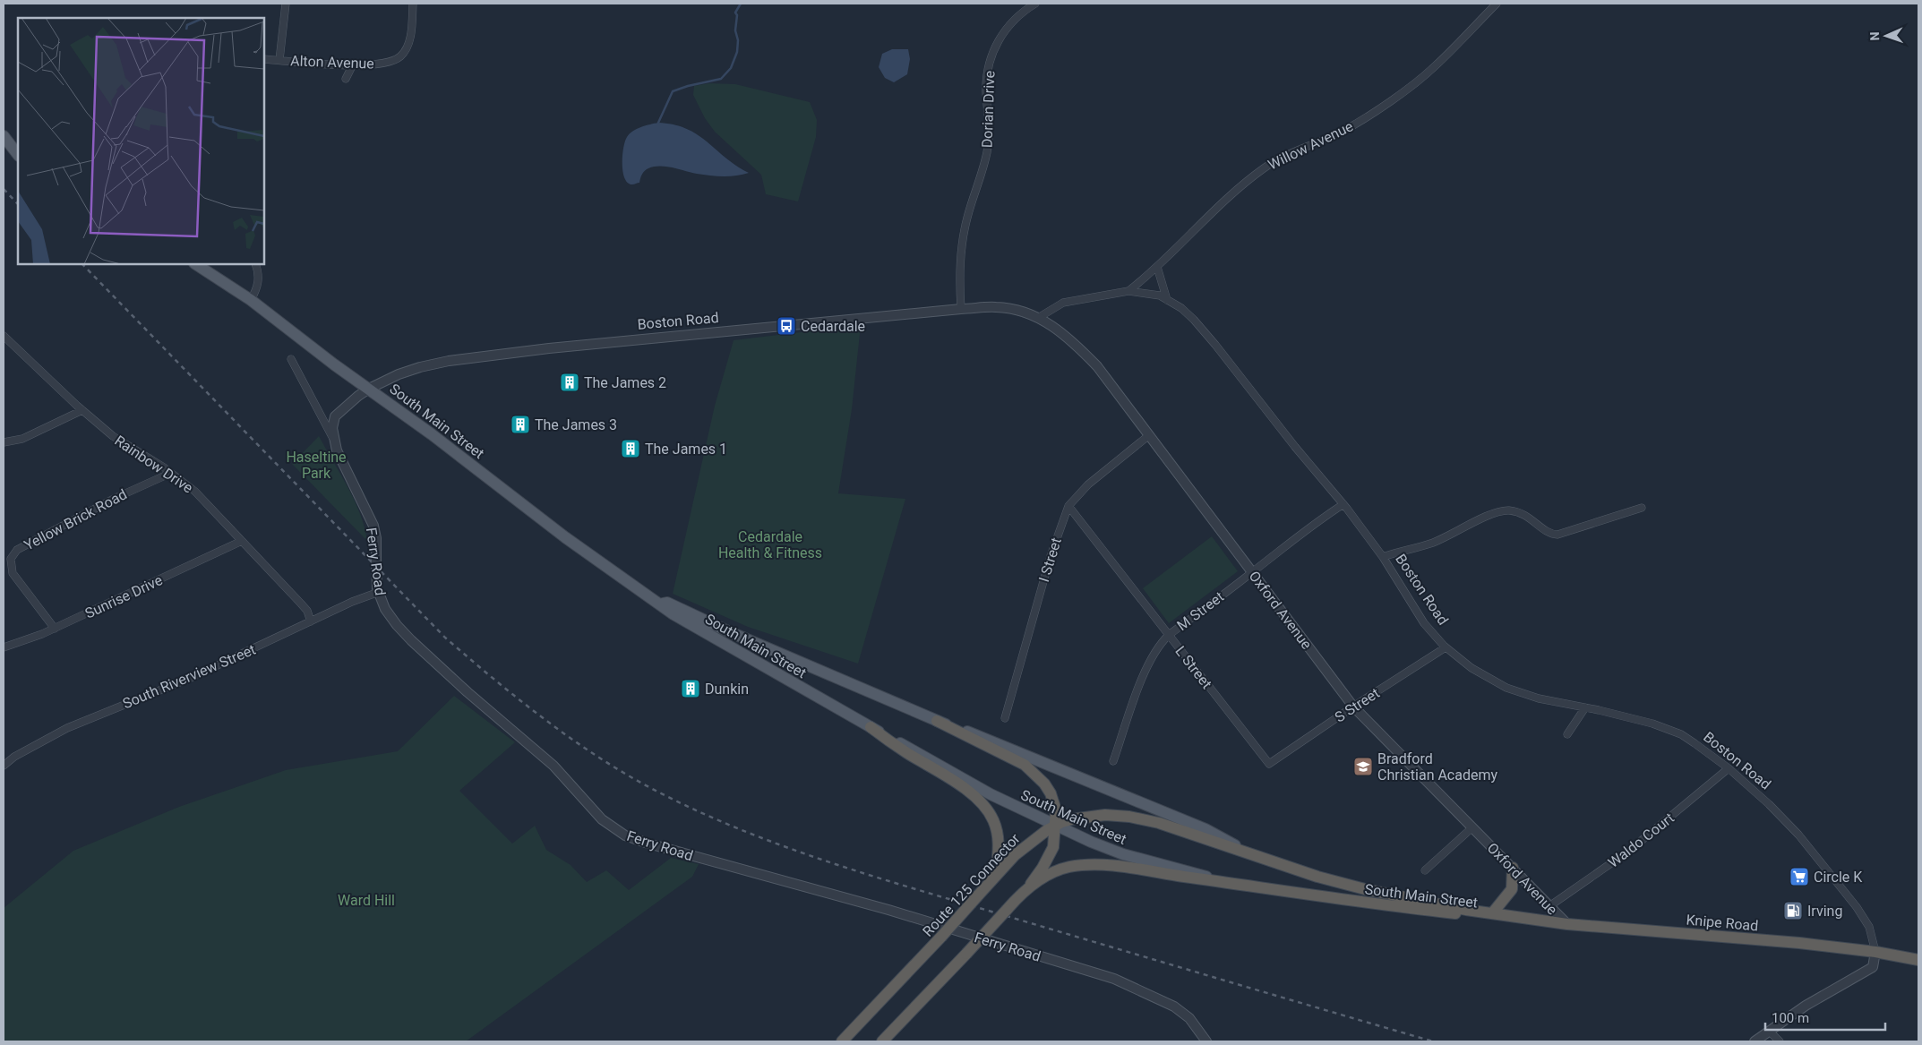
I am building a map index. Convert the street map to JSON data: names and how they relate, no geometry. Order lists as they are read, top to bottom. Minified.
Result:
{"streets":{"highway":["South Main Street","Route 125 Connector","Knipe Road"],"street":["Alton Avenue","Dorian Drive","Willow Avenue","Boston Road","Rainbow Drive","Yellow Brick Road","I Street","Ferry Road","Sunrise Drive","Oxford Avenue","M Street","L Street","South Riverview Street","S Street","Waldo Court"]},"crossings":[["Dorian Drive","Boston Road"],["Willow Avenue","Boston Road"],["Boston Road","South Main Street"],["Boston Road","Ferry Road"],["Boston Road","Oxford Avenue"],["Boston Road","M Street"],["Boston Road","S Street"],["Boston Road","Waldo Court"],["Boston Road","Knipe Road"],["South Main Street","Ferry Road"],["South Main Street","Oxford Avenue"],["South Main Street","Route 125 Connector"],["South Main Street","Knipe Road"],["Rainbow Drive","Yellow Brick Road"],["Rainbow Drive","Sunrise Drive"],["Rainbow Drive","South Riverview Street"],["Yellow Brick Road","Sunrise Drive"],["I Street","Oxford Avenue"],["I Street","L Street"],["Ferry Road","South Riverview Street"],["Oxford Avenue","M Street"],["Oxford Avenue","S Street"],["Oxford Avenue","Waldo Court"],["Oxford Avenue","Knipe Road"],["M Street","L Street"],["L Street","S Street"]],"parks":["Haseltine Park","Cedardale Health & Fitness","Ward Hill"],"places":{"bus stop":["Cedardale"],"building":["The James 2","The James 3","The James 1","Dunkin"],"school or university":["Bradford Christian Academy"],"supermarket":["Circle K"],"fuel station":["Irving"]},"scale_bar":"100 m","north":"left"}
